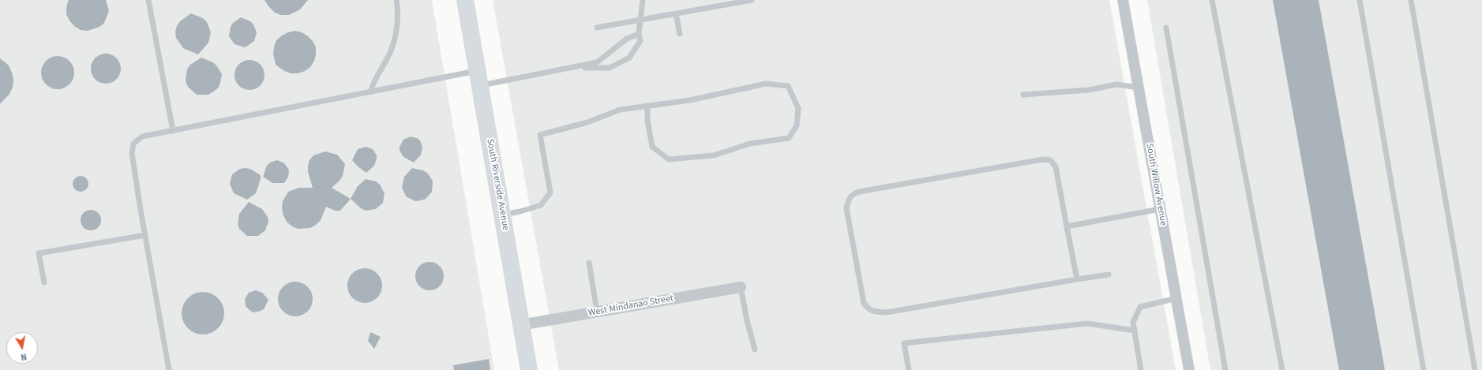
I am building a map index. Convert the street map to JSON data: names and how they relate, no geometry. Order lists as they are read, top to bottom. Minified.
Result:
{"streets":{"main road":["South Riverside Avenue"],"street":["South Willow Avenue","West Mindanao Street"]},"crossings":[["South Riverside Avenue","West Mindanao Street"]],"north":"bottom"}
